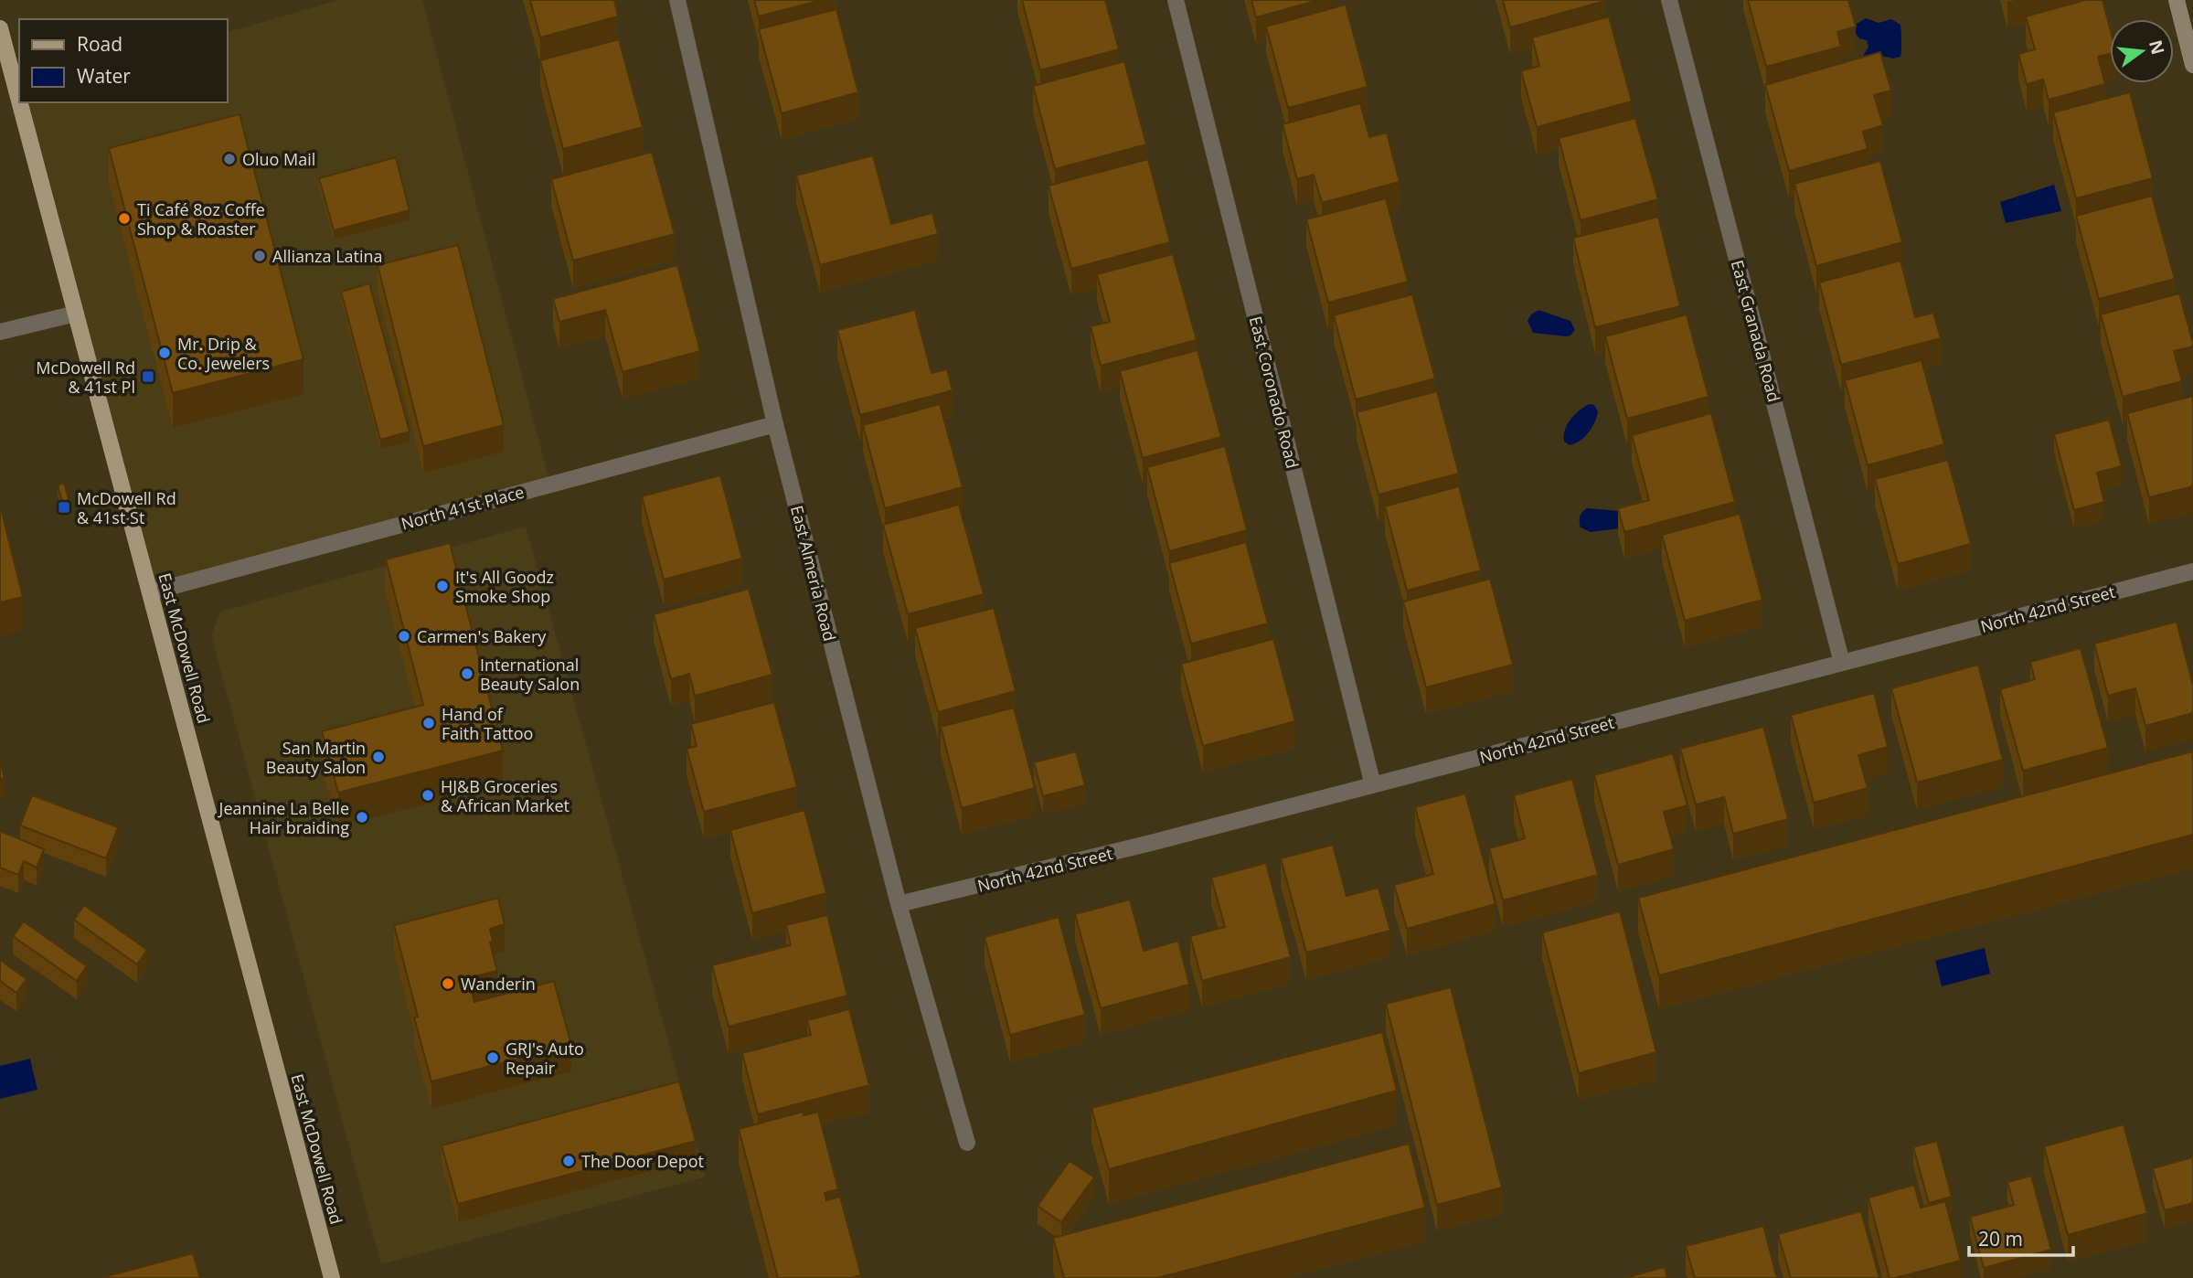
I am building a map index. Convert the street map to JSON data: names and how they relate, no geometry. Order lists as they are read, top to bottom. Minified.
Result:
{"streets":{"main road":["East McDowell Road"],"street":["East Granada Road","East Coronado Road","North 41st Place","East Almeria Road","North 42nd Street"]},"crossings":[["East Granada Road","North 42nd Street"],["East Coronado Road","North 42nd Street"],["North 41st Place","East Almeria Road"],["North 41st Place","East McDowell Road"],["East Almeria Road","North 42nd Street"]],"places":{"other":["Oluo Mail","Ti Café 8oz Coffe Shop & Roaster","Allianza Latina","Mr. Drip & Co. Jewelers","It's All Goodz Smoke Shop","Carmen's Bakery","International Beauty Salon","Hand of Faith Tattoo","San Martin Beauty Salon","HJ&B Groceries & African Market","Jeannine La Belle Hair braiding","Wanderin","GRJ's Auto Repair","The Door Depot"],"transit":["McDowell Rd & 41st Pl","McDowell Rd & 41st St"]},"legend":["Road","Water"],"scale_bar":"20 m","north":"right"}
